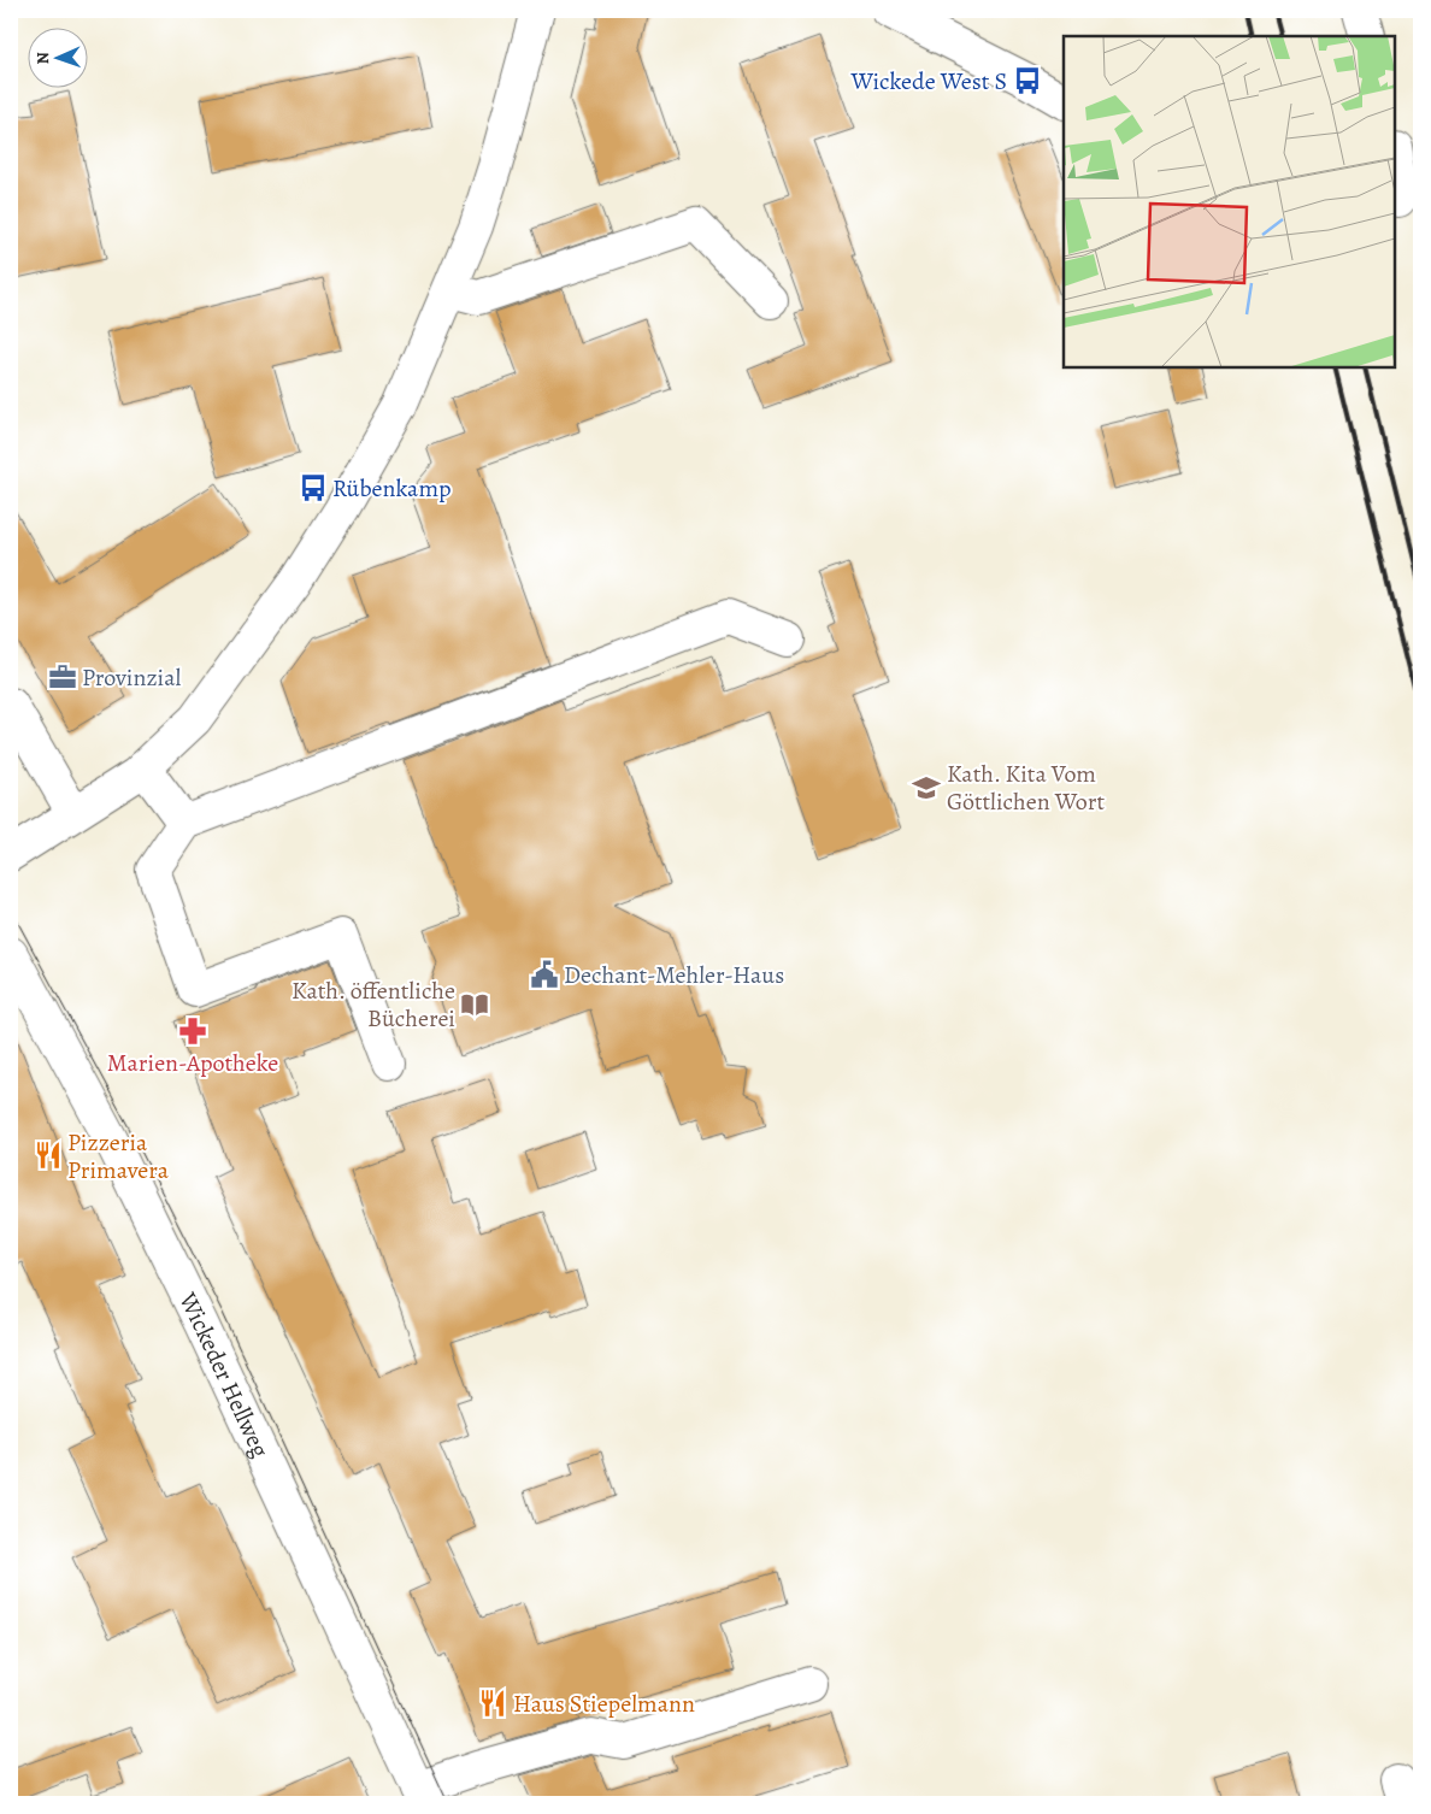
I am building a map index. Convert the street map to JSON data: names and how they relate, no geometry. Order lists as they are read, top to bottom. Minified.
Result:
{"streets":{"street":["Wickeder Hellweg"]},"places":{"bus stop":["Wickede West S","Rübenkamp"],"office":["Provinzial"],"school or university":["Kath. Kita Vom Göttlichen Wort"],"public building":["Dechant-Mehler-Haus"],"library":["Kath. öffentliche Bücherei"],"pharmacy":["Marien-Apotheke"],"restaurant":["Pizzeria Primavera","Haus Stiepelmann"]},"north":"left"}
